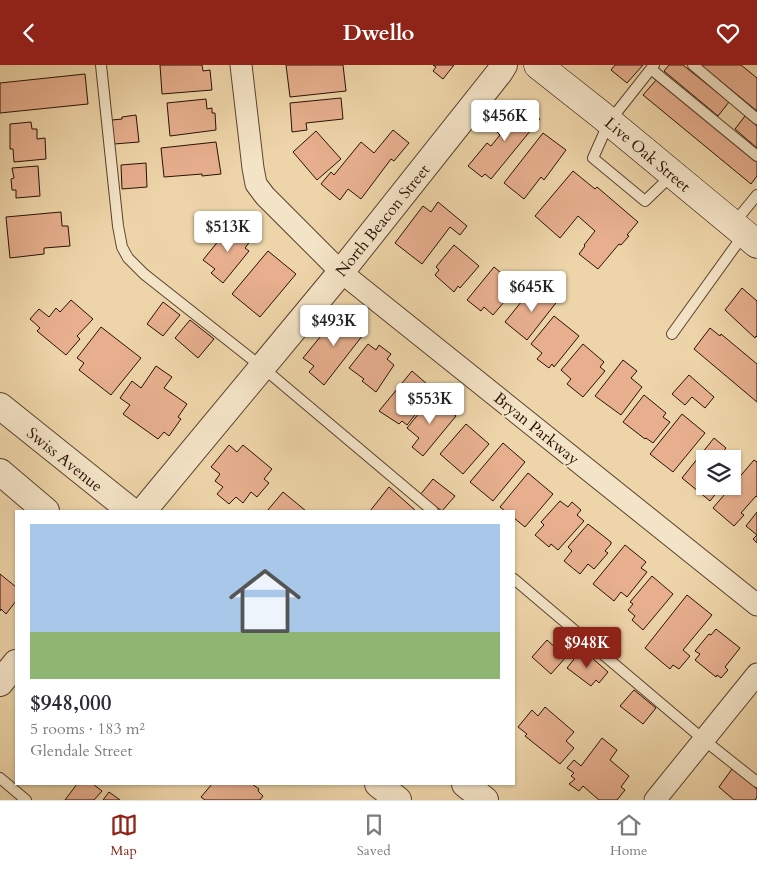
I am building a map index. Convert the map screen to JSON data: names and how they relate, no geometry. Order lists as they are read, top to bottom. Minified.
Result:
{"streets":{"main road":["Live Oak Street"],"street":["North Beacon Street","Bryan Parkway","Swiss Avenue"]},"crossings":[["North Beacon Street","Bryan Parkway"]],"page":{"header":"Dwello","price":["$456K","$513K","$645K","$493K","$553K","$948K"],"list":[{"name":"$948,000","note":"5 rooms · 183 m² · Glendale Street"}],"tabs":["Map","Saved","Home"]}}
